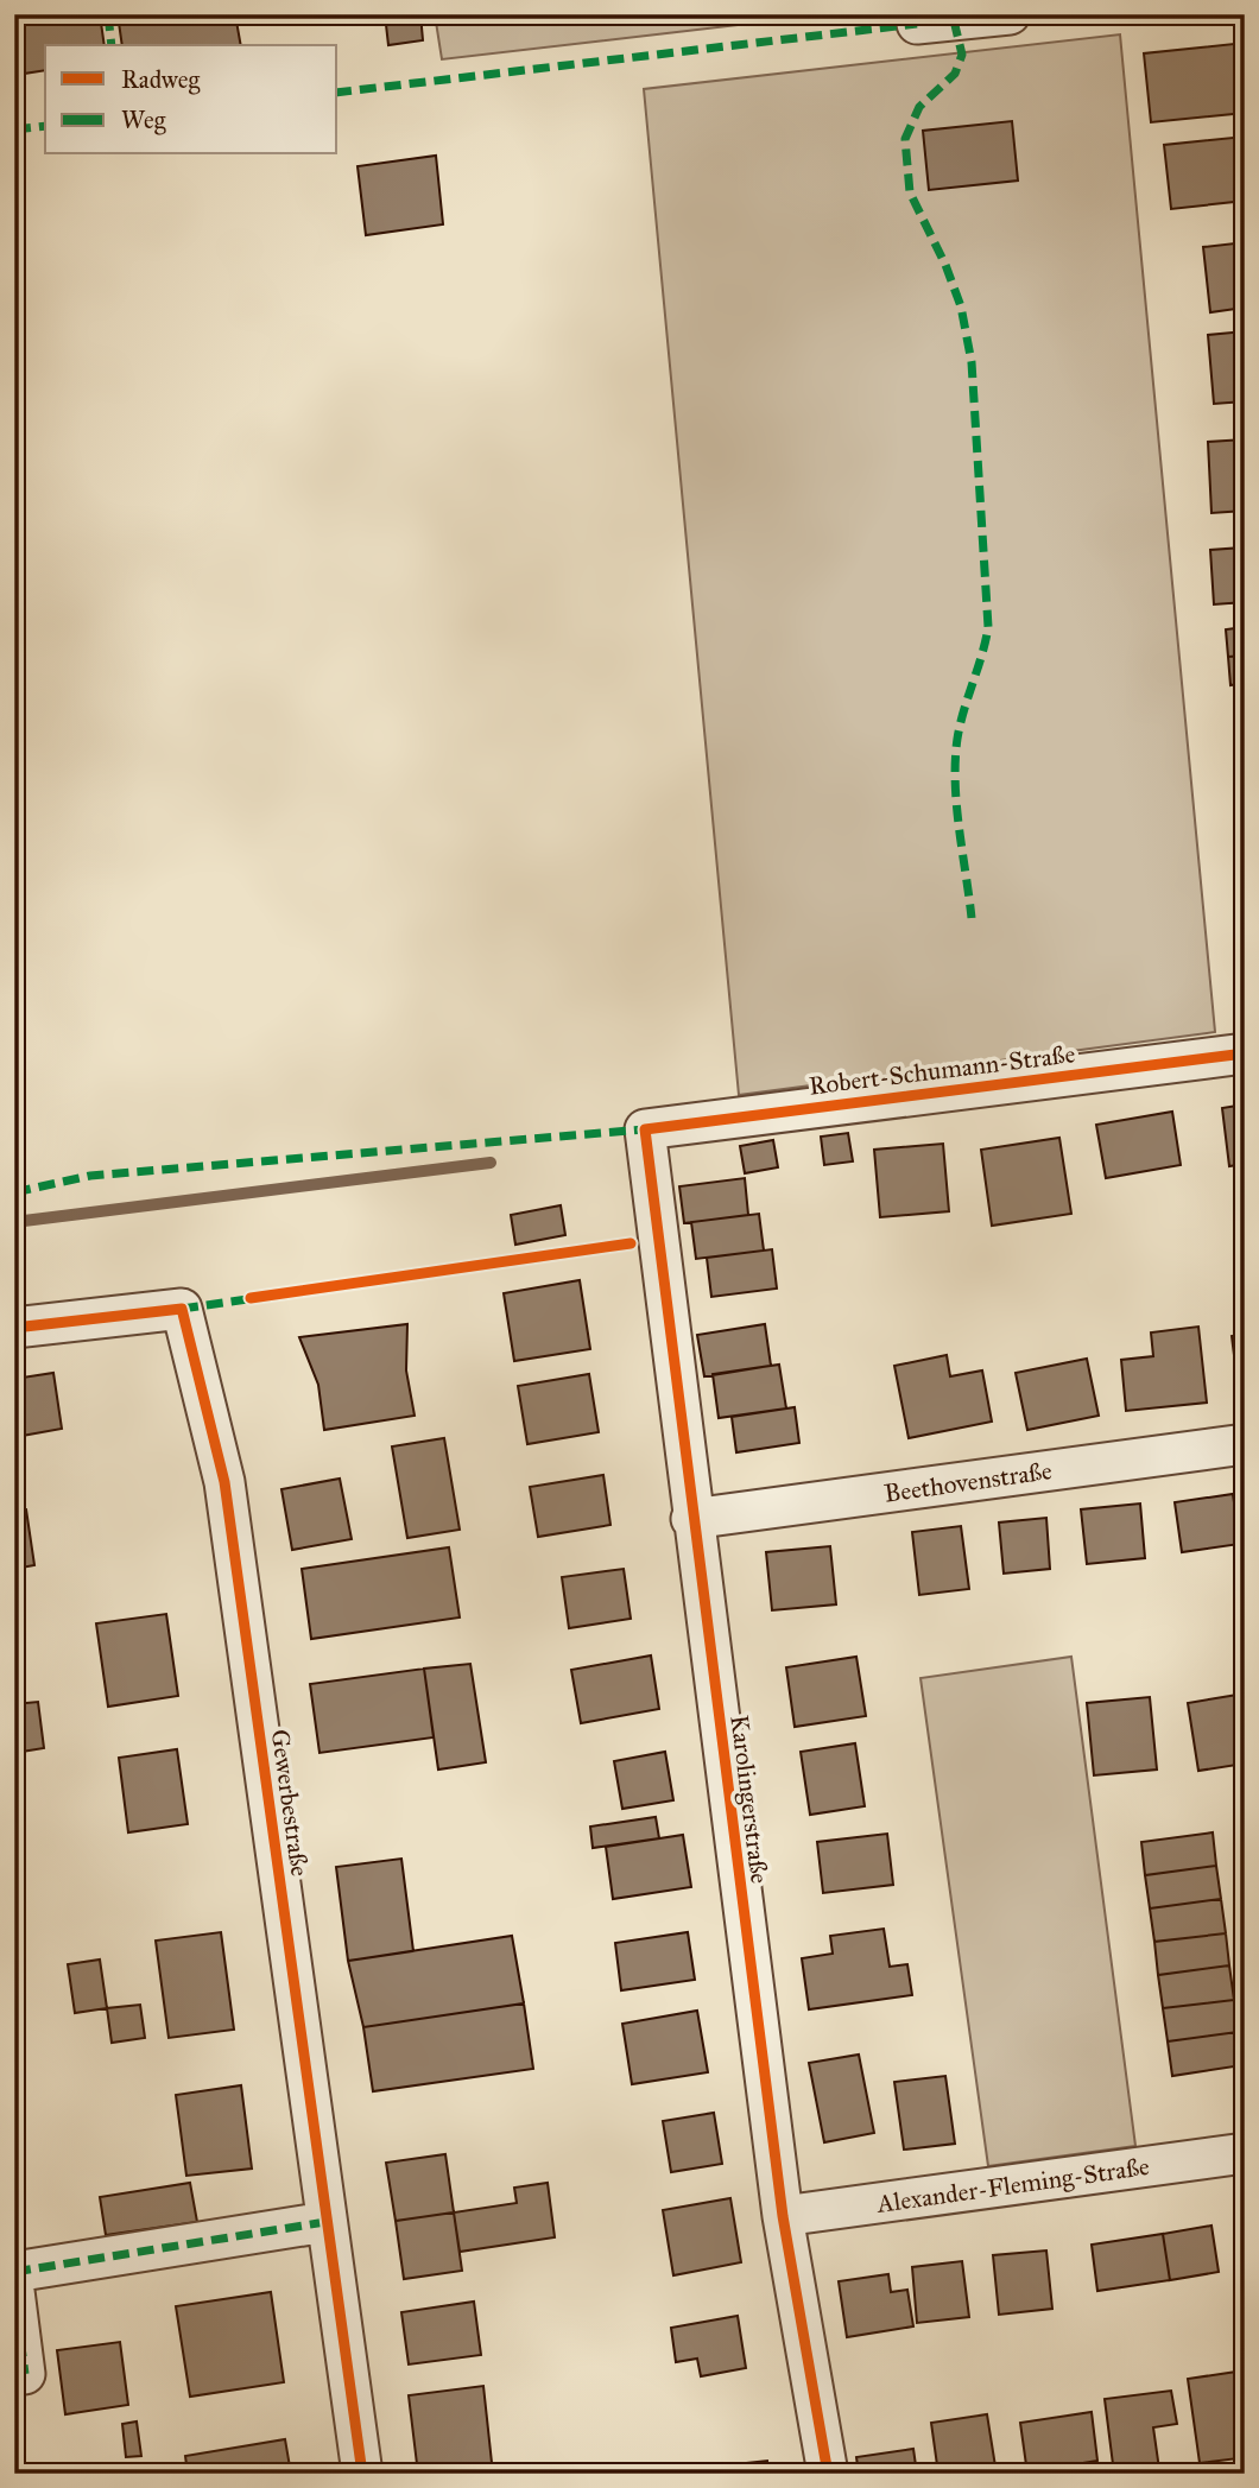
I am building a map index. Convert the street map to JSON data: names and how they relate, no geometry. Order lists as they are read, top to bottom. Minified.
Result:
{"streets":{"street":["Robert-Schumann-Straße","Beethovenstraße","Karolingerstraße","Gewerbestraße","Alexander-Fleming-Straße"]},"crossings":[["Robert-Schumann-Straße","Karolingerstraße"],["Beethovenstraße","Karolingerstraße"],["Karolingerstraße","Alexander-Fleming-Straße"]],"legend":["Radweg","Weg"]}
